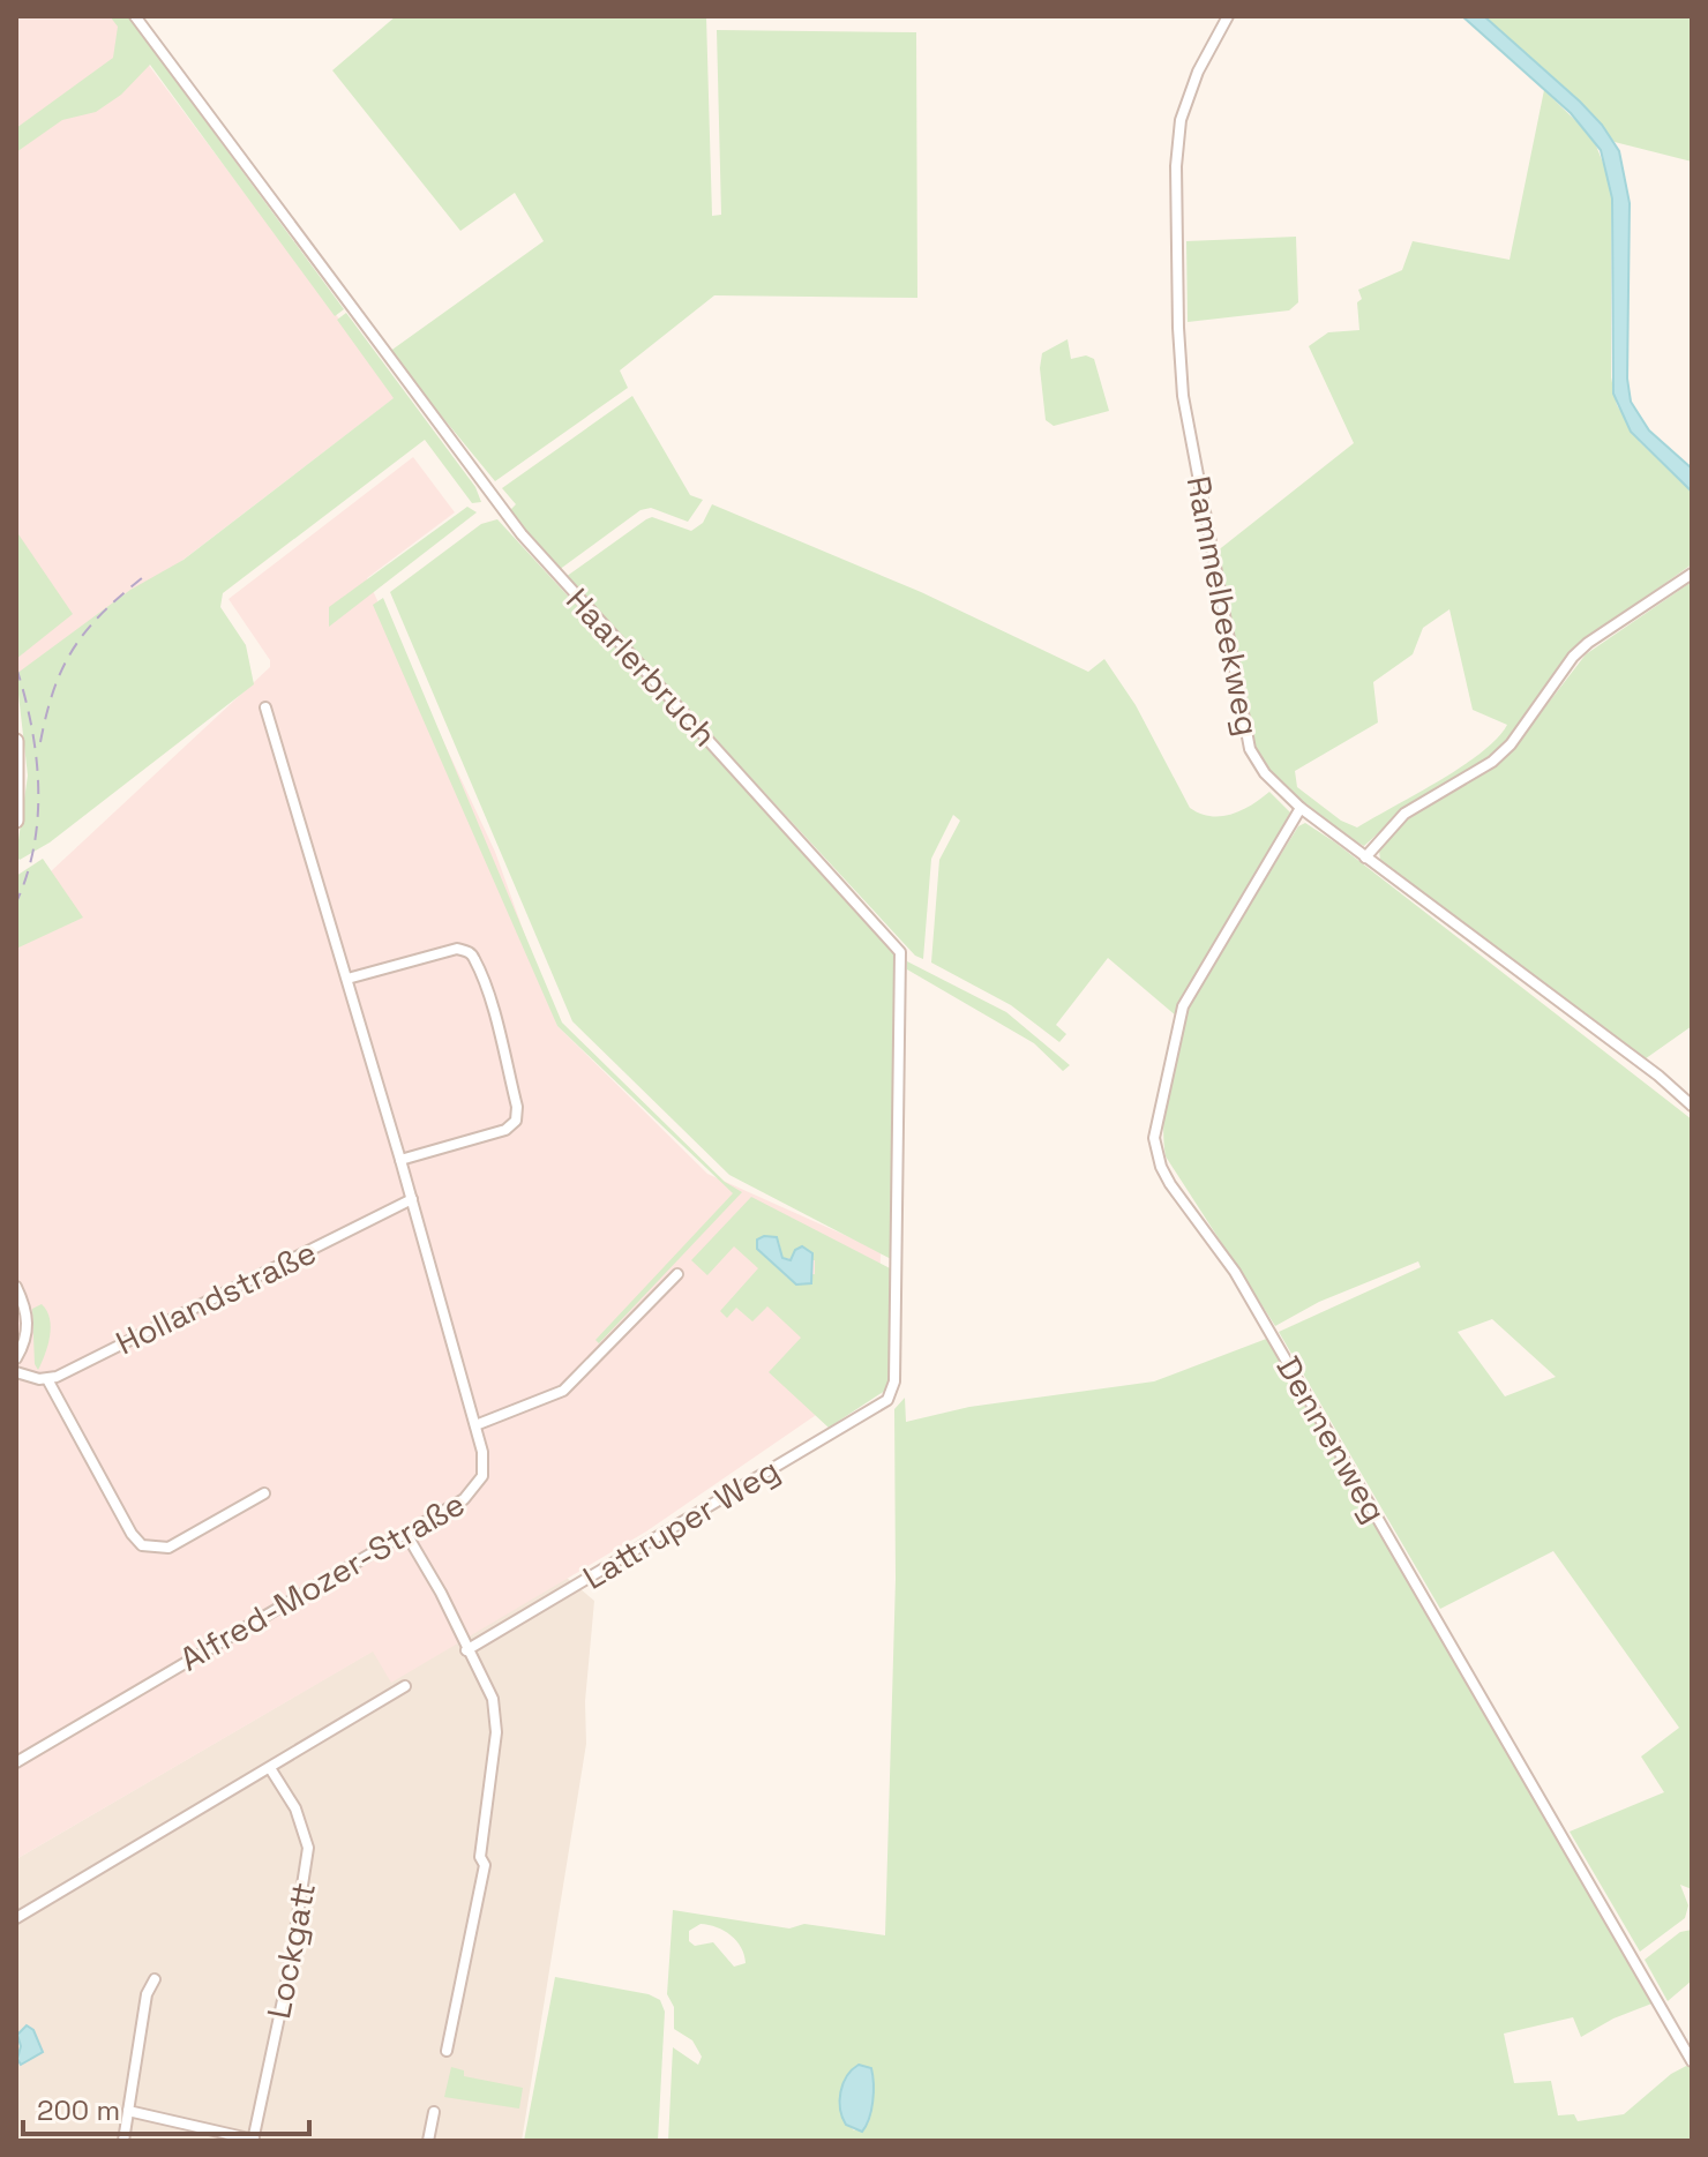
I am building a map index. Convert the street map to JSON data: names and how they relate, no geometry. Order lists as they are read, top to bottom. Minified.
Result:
{"streets":{"street":["Rammelbeekweg","Haarlerbruch","Hollandstraße","Dennenweg","Lattruper Weg","Alfred-Mozer-Straße","Lockgatt"]},"crossings":[["Rammelbeekweg","Dennenweg"],["Haarlerbruch","Lattruper Weg"],["Hollandstraße","Alfred-Mozer-Straße"]],"scale_bar":"200 m"}
